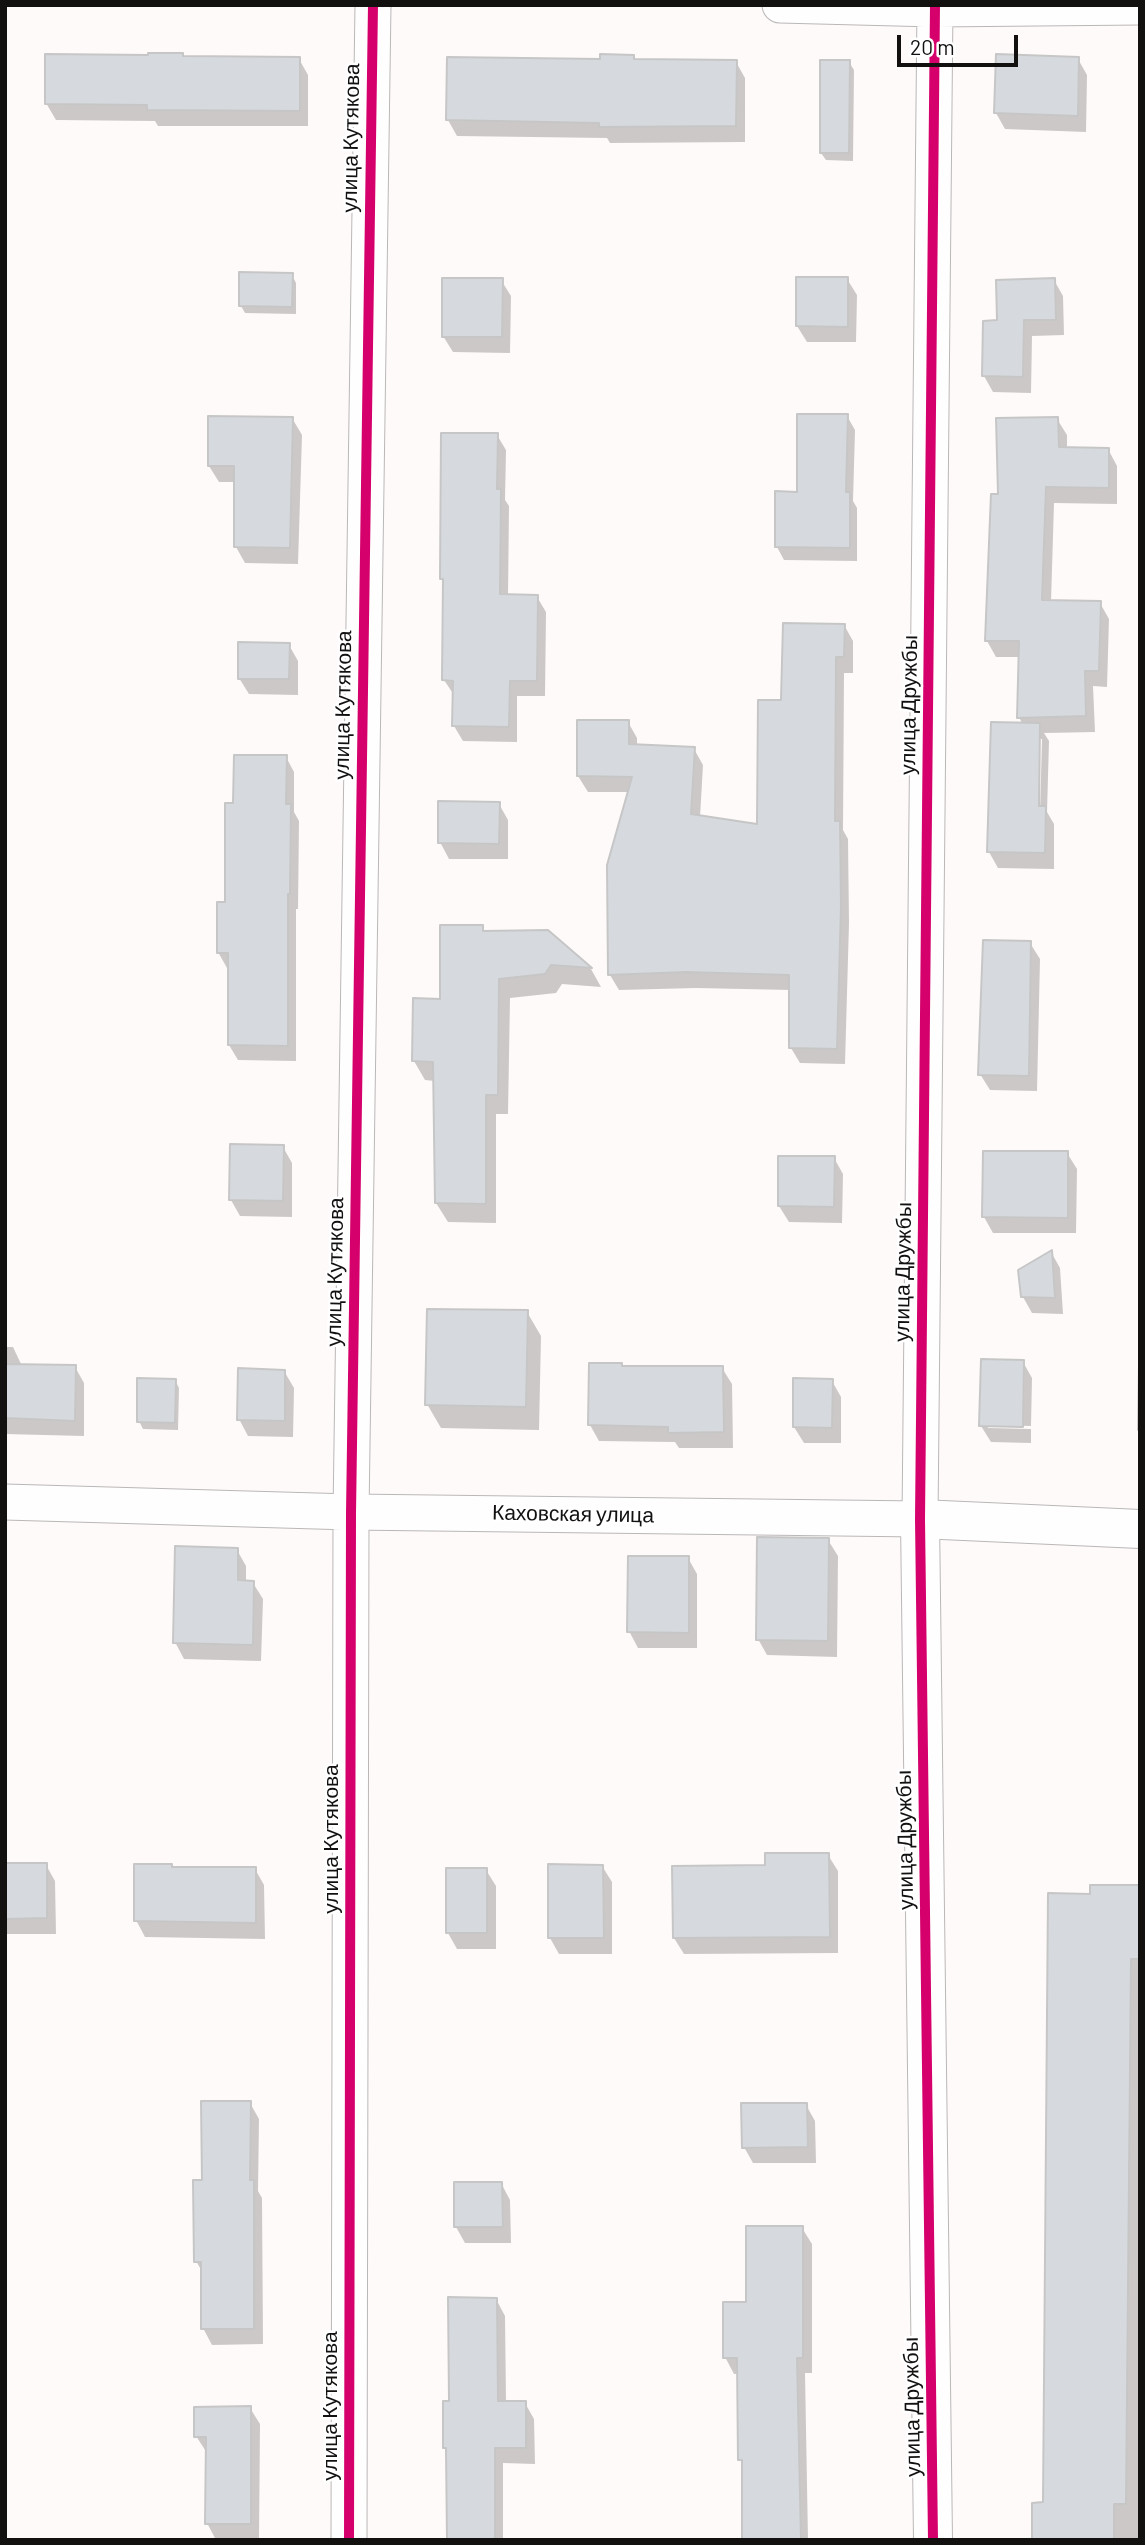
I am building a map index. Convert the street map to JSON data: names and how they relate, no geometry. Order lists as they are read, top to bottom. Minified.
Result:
{"streets":{"street":["улица Кутякова","улица Дружбы","Каховская улица"]},"crossings":[["улица Кутякова","Каховская улица"],["улица Дружбы","Каховская улица"]],"scale_bar":"20 m"}
